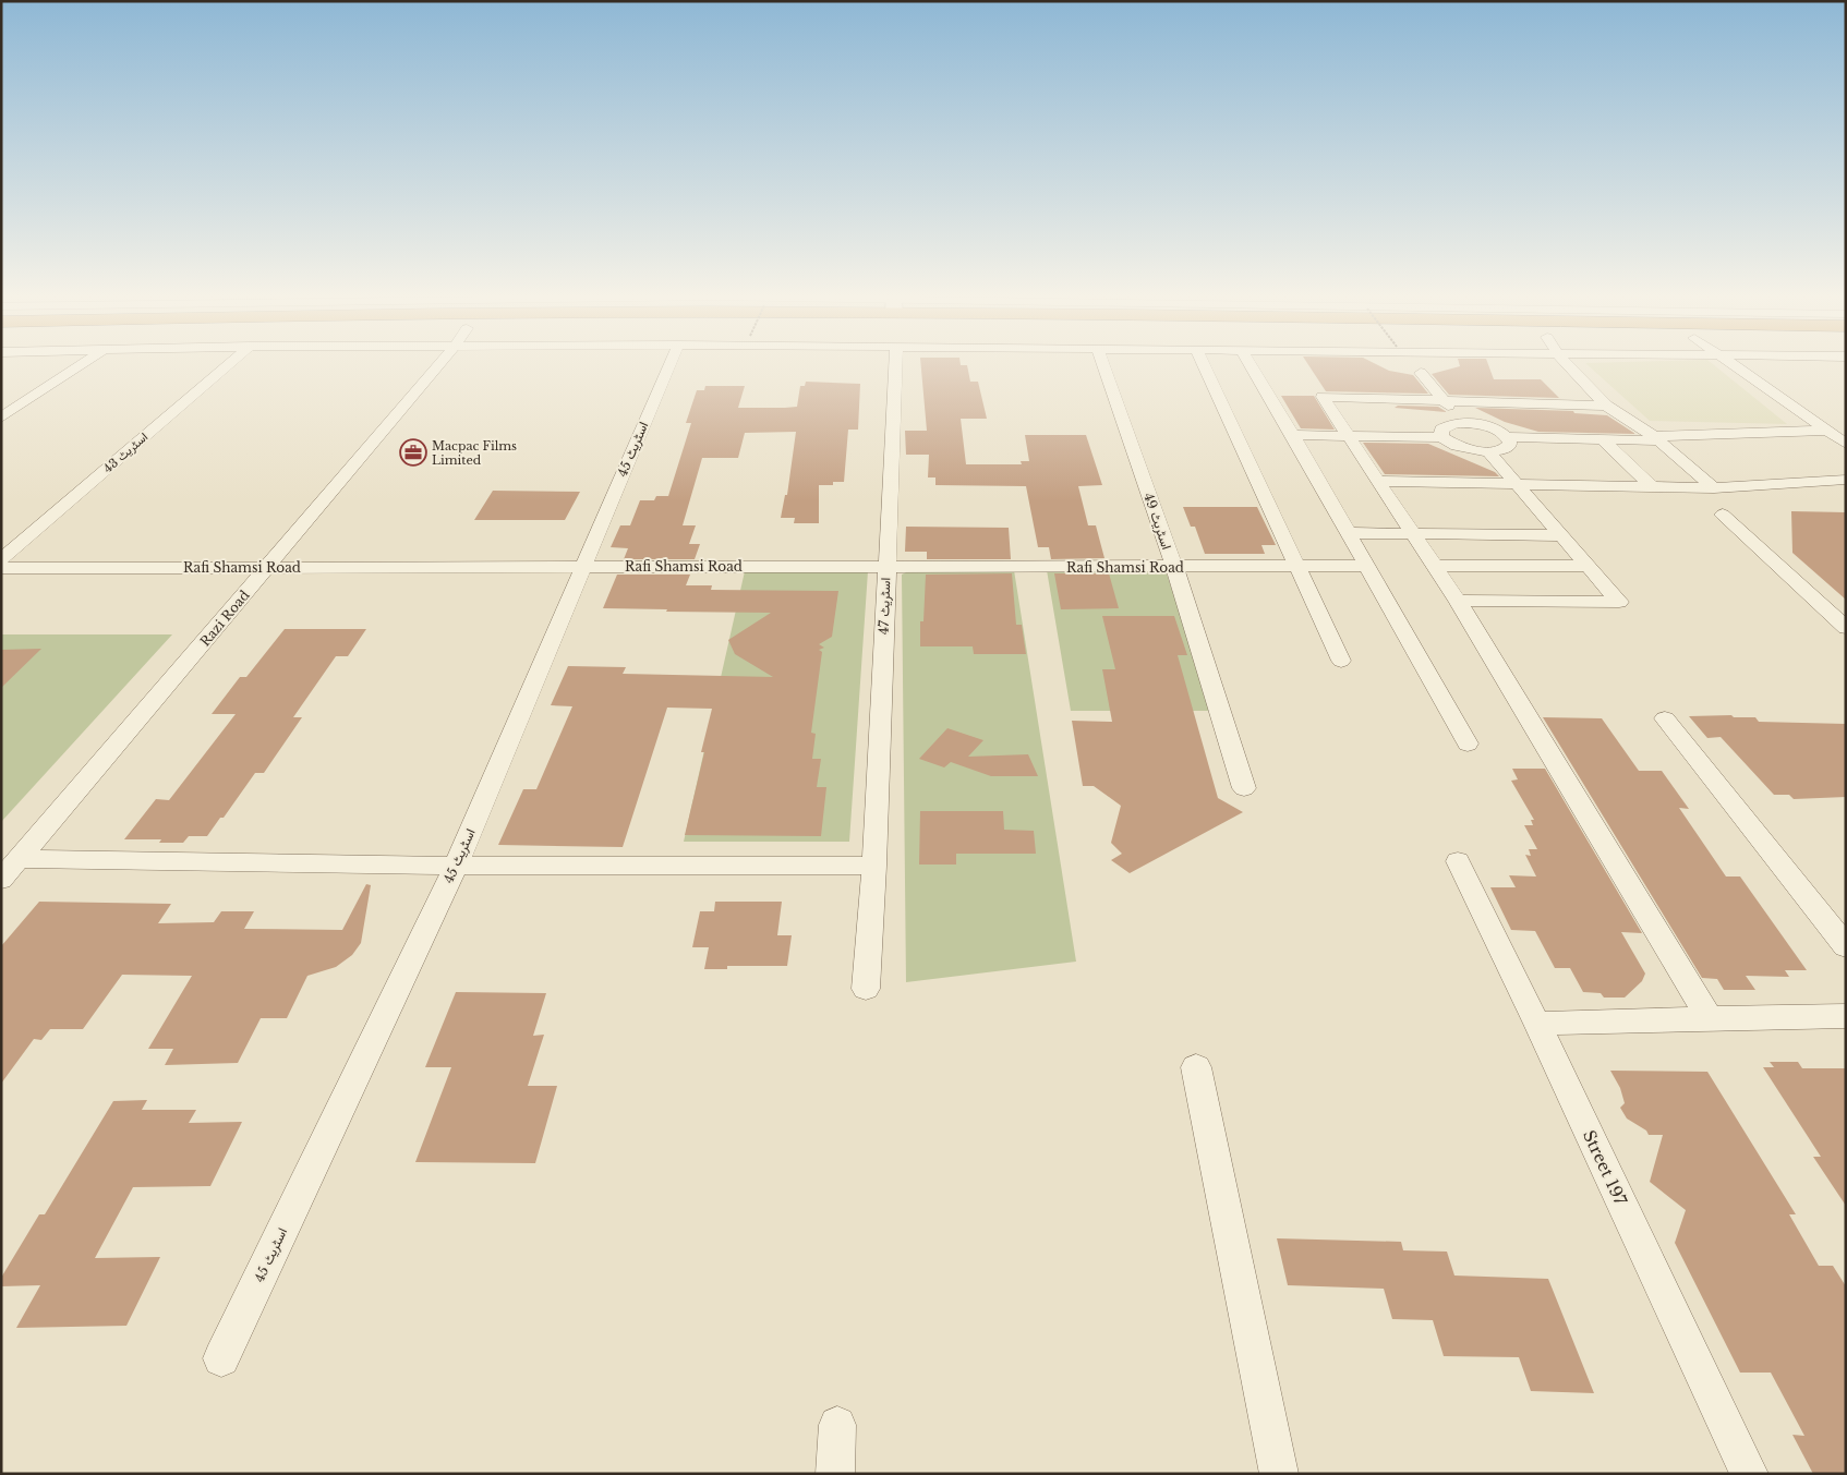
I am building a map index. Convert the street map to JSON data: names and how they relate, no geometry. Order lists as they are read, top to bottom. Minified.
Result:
{"streets":{"street":["اسٹریٹ 45","اسٹریٹ 43","اسٹریٹ 49","Rafi Shamsi Road","اسٹریٹ 47","Razi Road","Street 197"]},"crossings":[["اسٹریٹ 45","Rafi Shamsi Road"],["اسٹریٹ 49","Rafi Shamsi Road"],["Rafi Shamsi Road","اسٹریٹ 47"],["Rafi Shamsi Road","Razi Road"]],"places":{"office":["Macpac Films Limited"]}}
